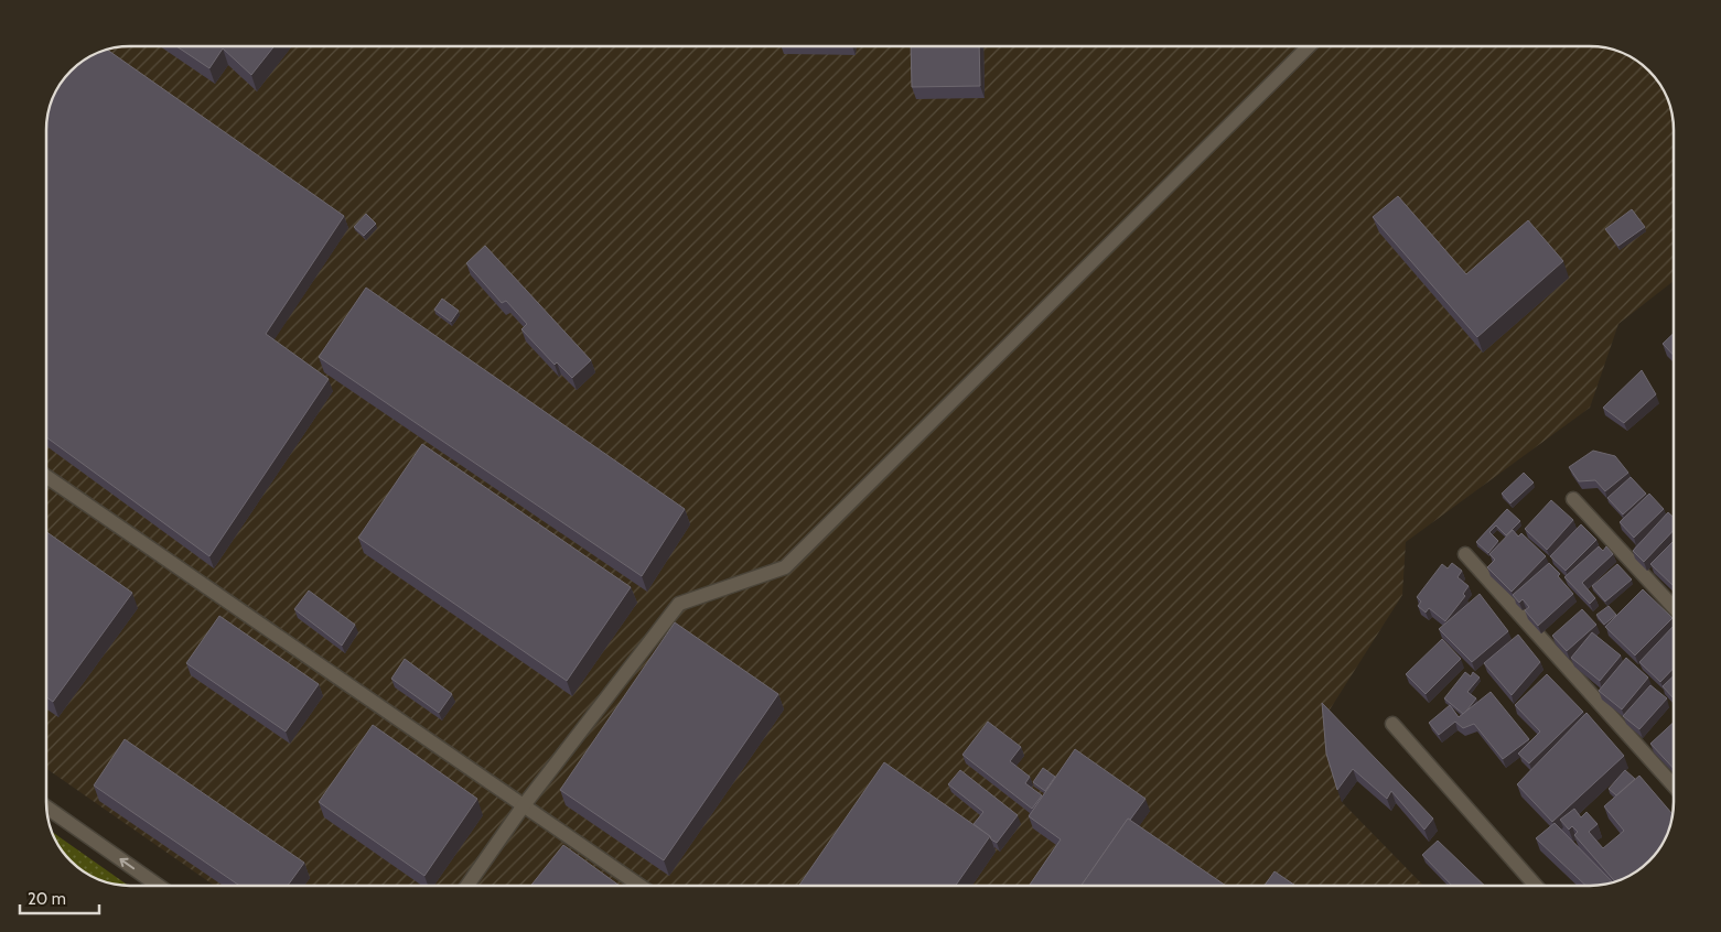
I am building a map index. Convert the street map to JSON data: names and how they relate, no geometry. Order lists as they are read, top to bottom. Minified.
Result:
{"scale_bar":"20 m"}
